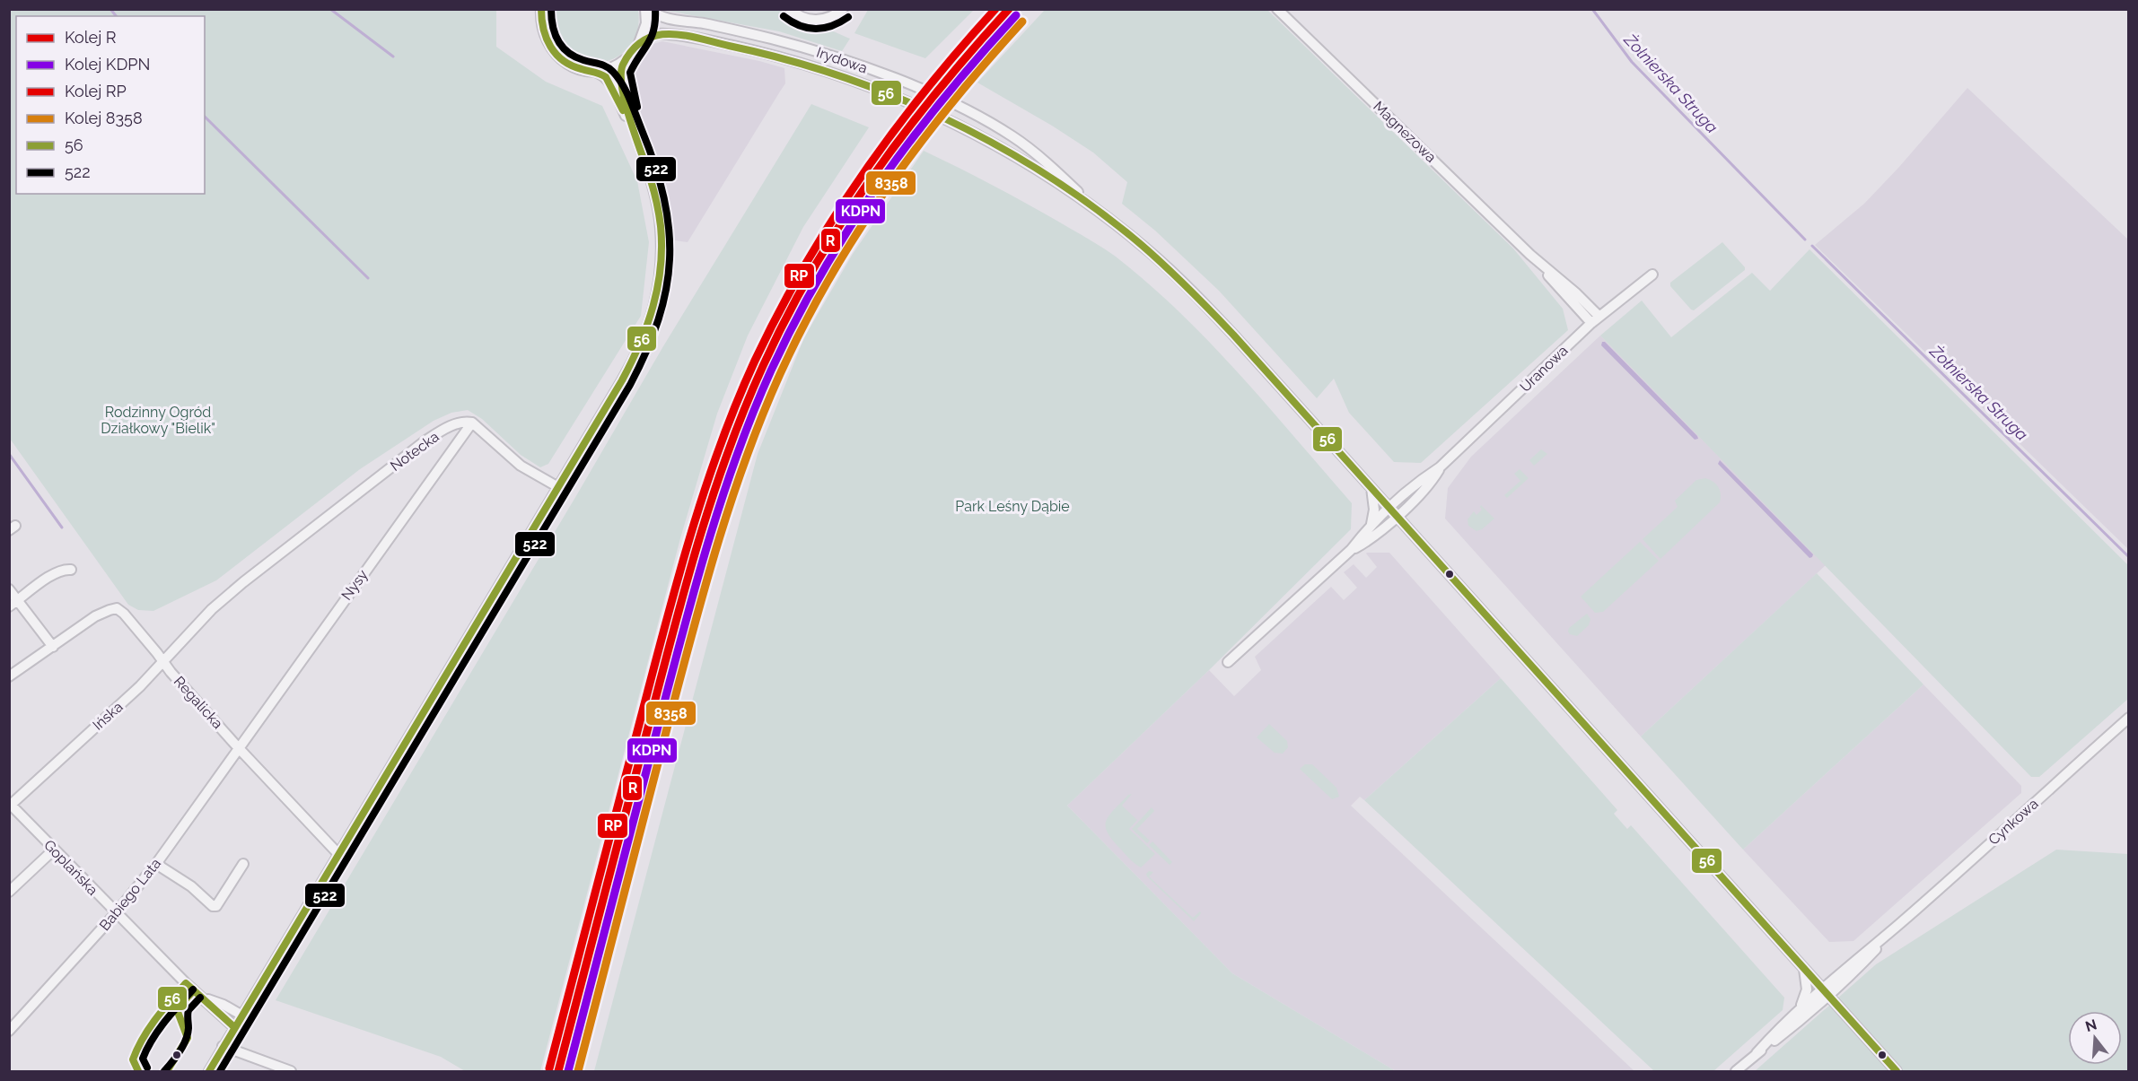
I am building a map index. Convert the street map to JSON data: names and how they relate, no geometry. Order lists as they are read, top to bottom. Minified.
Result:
{"streets":{"street":["Irydowa","Magnezowa","Uranowa","Notecka","Nysy","Regalicka","Ińska","Cynkowa","Goplańska","Babiego Lata"]},"crossings":[["Irydowa","Uranowa"],["Irydowa","Cynkowa"],["Magnezowa","Uranowa"],["Notecka","Nysy"],["Notecka","Regalicka"],["Nysy","Regalicka"],["Nysy","Babiego Lata"],["Regalicka","Ińska"],["Regalicka","Babiego Lata"],["Ińska","Goplańska"],["Goplańska","Babiego Lata"]],"water":["Żołnierska Struga"],"parks":["Rodzinny Ogród Działkowy \"Bielik\"","Park Leśny Dąbie"],"lines":["rail line R","rail line RP","transit line 56","transit line 522","rail line KDPN","rail line 8358"],"legend":["Kolej R","Kolej KDPN","Kolej RP","Kolej 8358","56","522"],"north":"top"}
